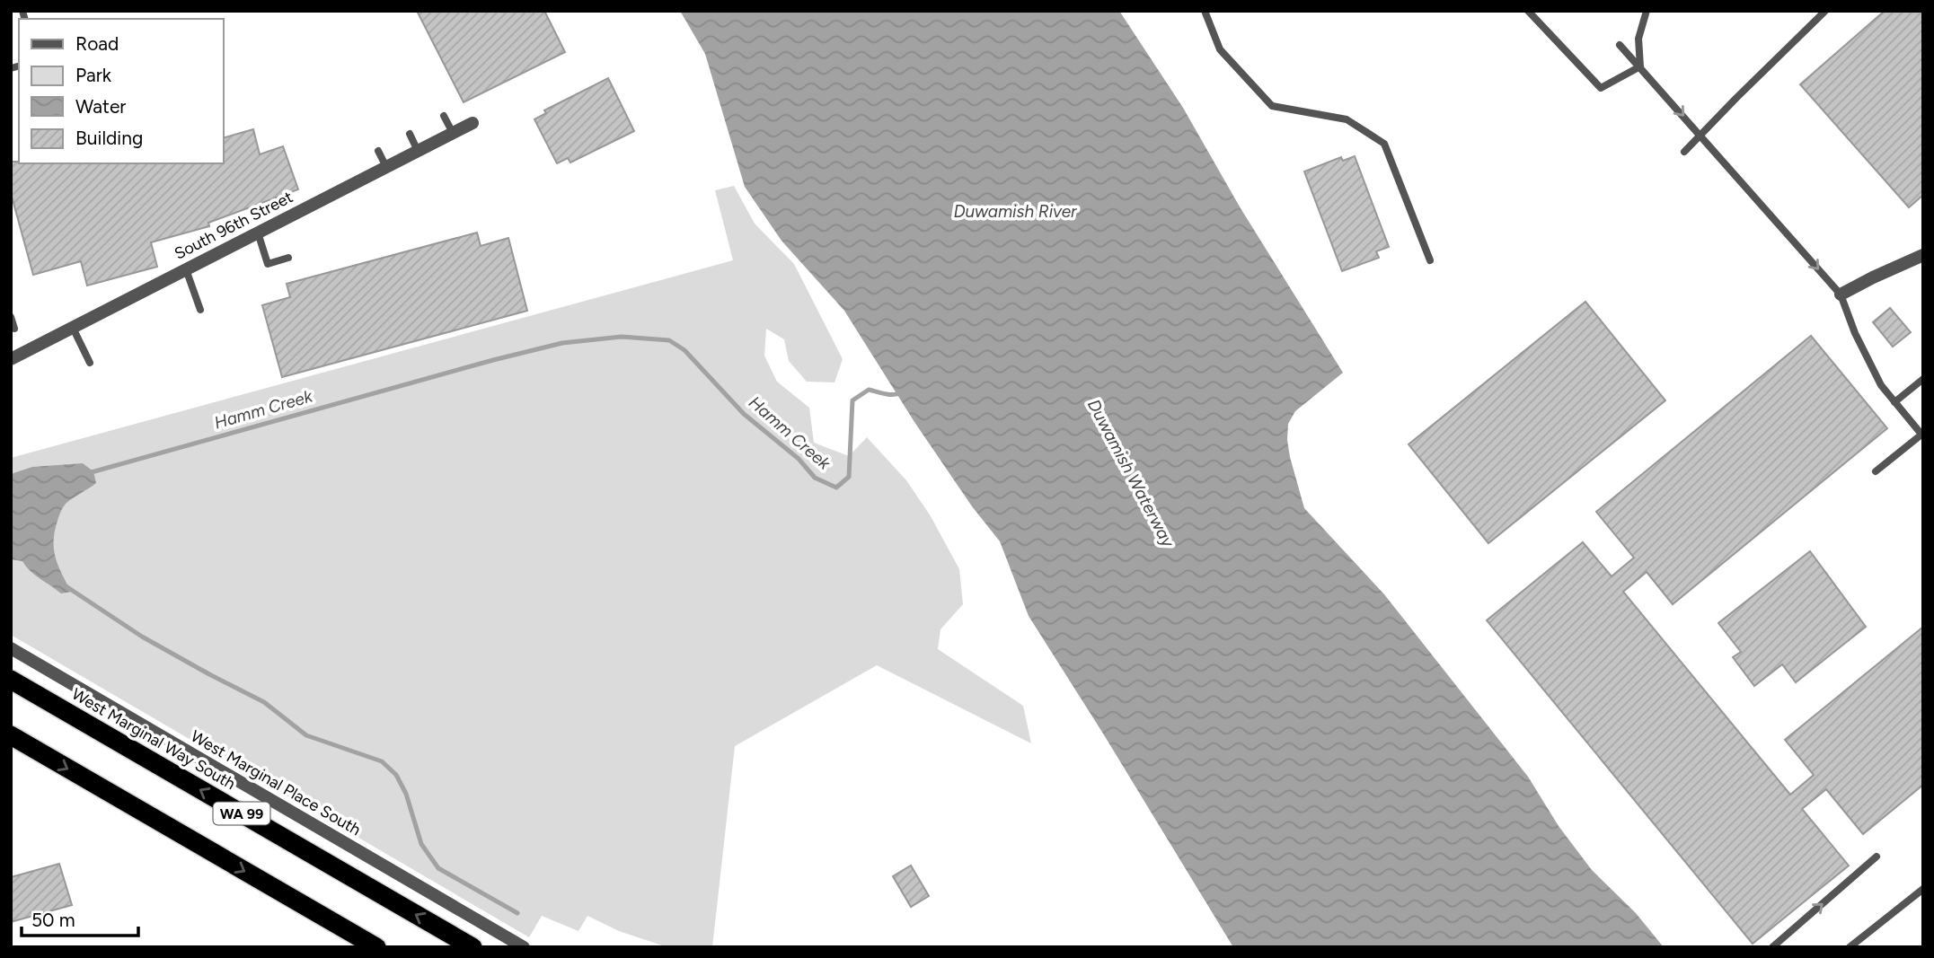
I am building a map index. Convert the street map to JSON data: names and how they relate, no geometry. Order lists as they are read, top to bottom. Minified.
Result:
{"streets":{"highway":["West Marginal Way South","WA 99"],"street":["South 96th Street","West Marginal Place South"]},"water":["Duwamish River","Hamm Creek","Duwamish Waterway"],"legend":["Road","Park","Water","Building"],"scale_bar":"50 m"}
